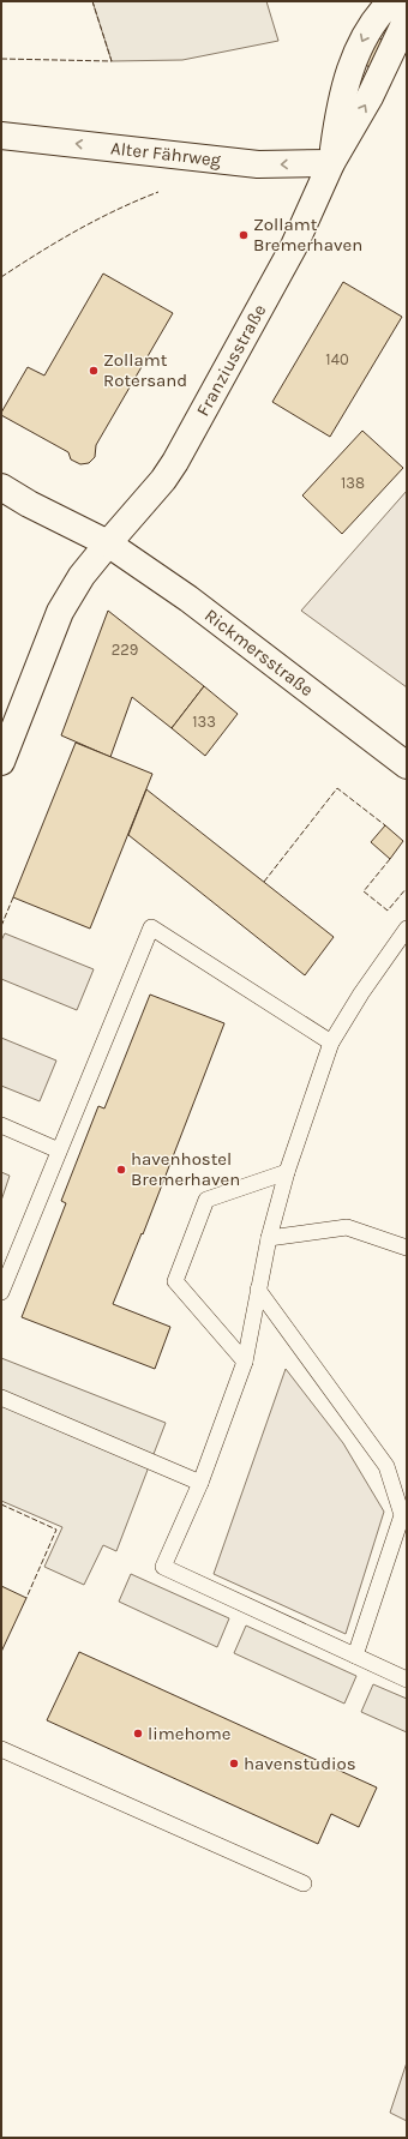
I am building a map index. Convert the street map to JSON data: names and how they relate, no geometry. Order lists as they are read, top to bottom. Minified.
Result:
{"streets":{"main road":["Alter Fährweg","Franziusstraße","Rickmersstraße"]},"crossings":[["Alter Fährweg","Franziusstraße"],["Franziusstraße","Rickmersstraße"]],"one_way":["Alter Fährweg"],"places":["Zollamt Bremerhaven","Zollamt Rotersand","havenhostel Bremerhaven","limehome","havenstudios"],"house_numbers":["140","138","229","133"]}
